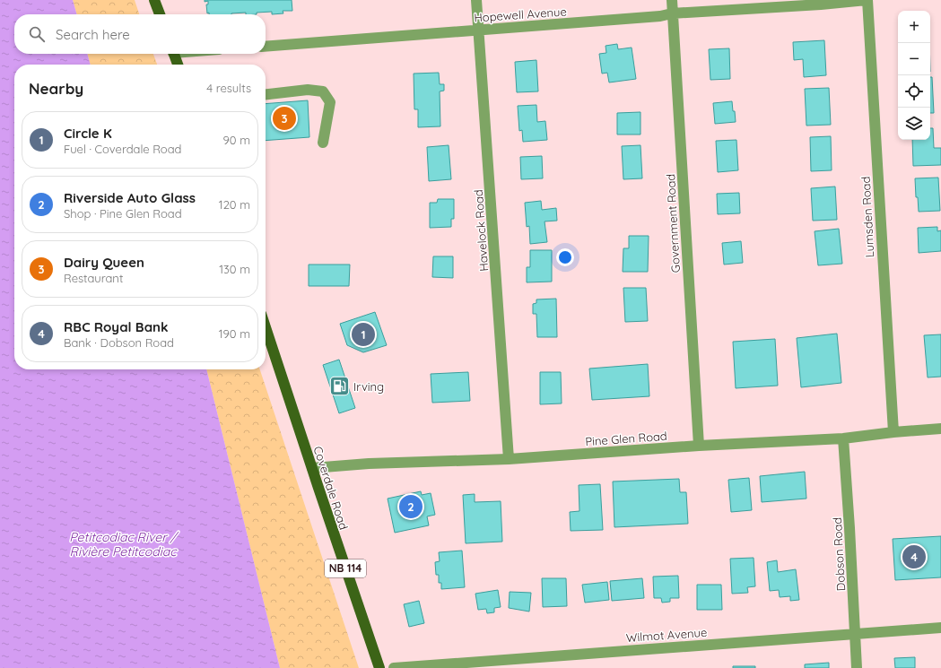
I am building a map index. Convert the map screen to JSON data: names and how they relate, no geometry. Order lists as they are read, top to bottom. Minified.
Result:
{"streets":{"main road":["Coverdale Road","NB 114"],"street":["Hopewell Avenue","Lumsden Road","Government Road","Havelock Road","Pine Glen Road","Dobson Road","Wilmot Avenue"]},"crossings":[["Hopewell Avenue","Lumsden Road"],["Hopewell Avenue","Government Road"],["Hopewell Avenue","Havelock Road"],["Lumsden Road","Pine Glen Road"],["Government Road","Pine Glen Road"],["Havelock Road","Pine Glen Road"],["Pine Glen Road","Coverdale Road"],["Pine Glen Road","Dobson Road"],["Dobson Road","Wilmot Avenue"]],"water":["Petitcodiac River / Rivière Petitcodiac"],"places":{"fuel station":["Irving"]},"page":{"map_buttons":["+","−"],"search":"Search here","heading":["Nearby","4 results"],"pins":["3","1","2","4"],"list":[{"mark":"1","name":"Circle K","note":"Fuel · Coverdale Road","value":"90 m"},{"mark":"2","name":"Riverside Auto Glass","note":"Shop · Pine Glen Road","value":"120 m"},{"mark":"3","name":"Dairy Queen","note":"Restaurant","value":"130 m"},{"mark":"4","name":"RBC Royal Bank","note":"Bank · Dobson Road","value":"190 m"}]}}
